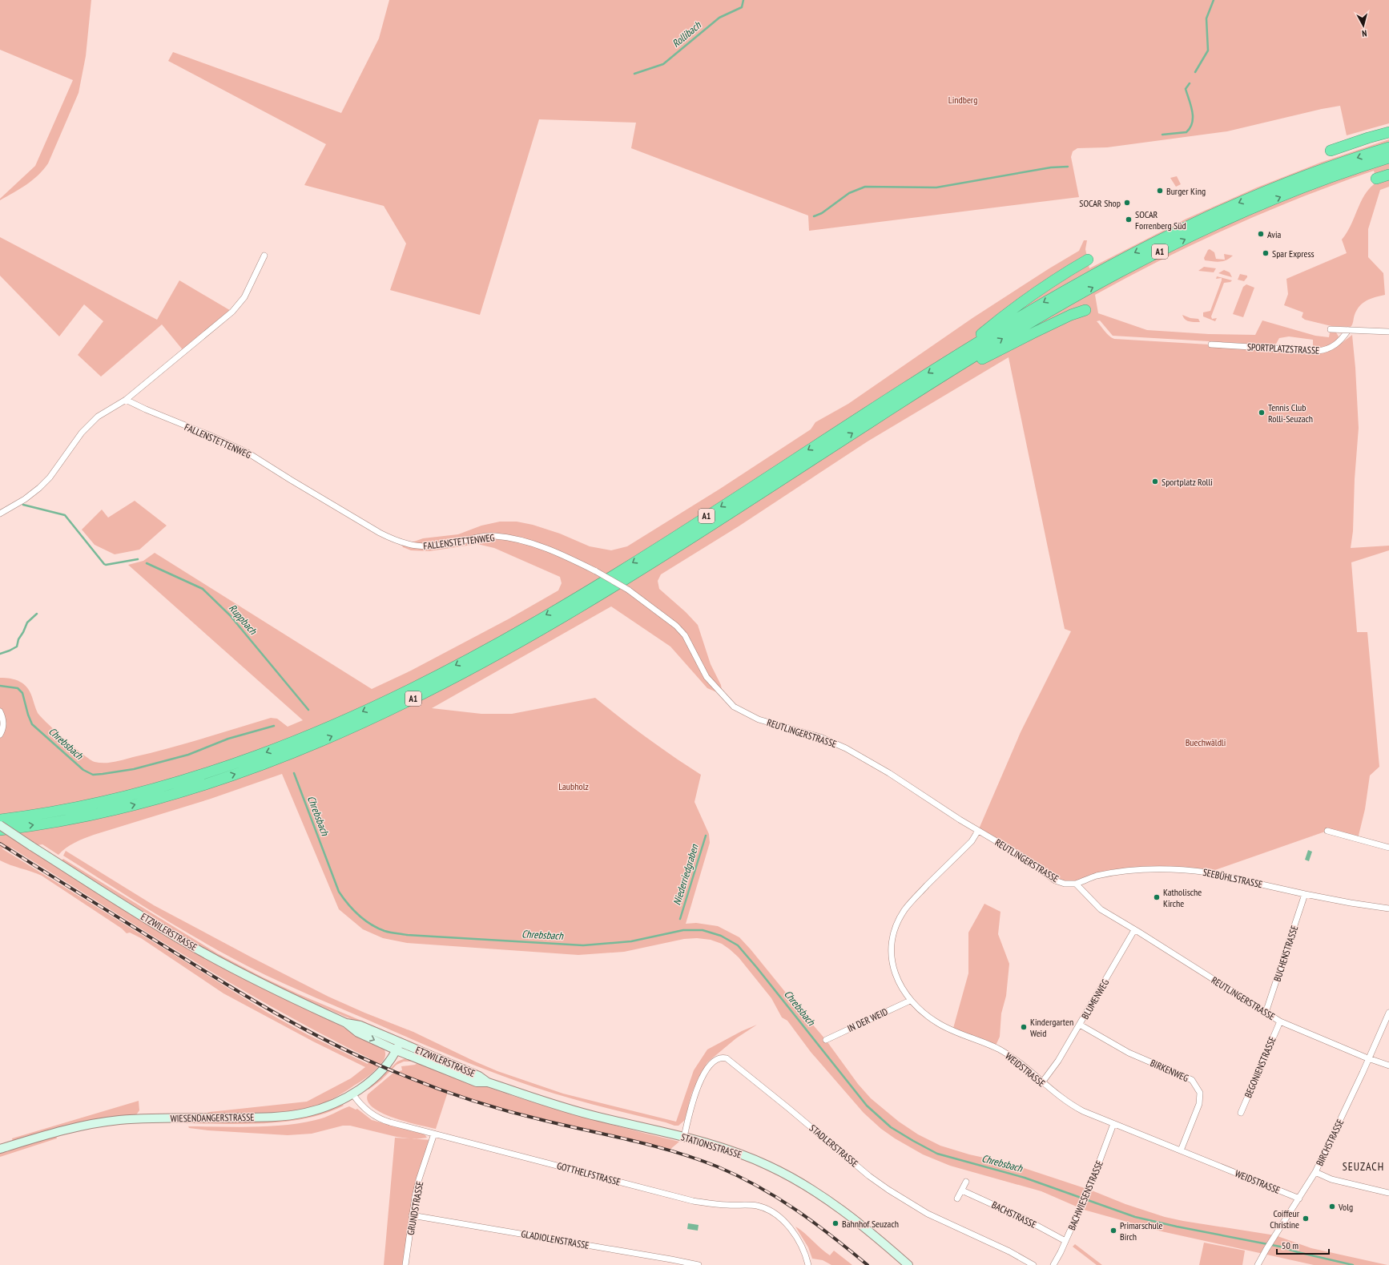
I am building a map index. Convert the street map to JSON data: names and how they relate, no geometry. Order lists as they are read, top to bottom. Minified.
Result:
{"streets":{"highway":["A1"],"main road":["ETZWILERSTRASSE","WIESENDANGERSTRASSE","STATIONSSTRASSE"],"street":["SPORTPLATZSTRASSE","FALLENSTETTENWEG","REUTLINGERSTRASSE","SEEBÜHLSTRASSE","BUCHENSTRASSE","BLUMENWEG","IN DER WEID","BEGONIENSTRASSE","WEIDSTRASSE","BIRKENWEG","BIRCHSTRASSE","STADLERSTRASSE","GOTTHELFSTRASSE","BACHWIESENSTRASSE","GRUNDSTRASSE","BACHSTRASSE","GLADIOLENSTRASSE"]},"crossings":[["FALLENSTETTENWEG","REUTLINGERSTRASSE"],["REUTLINGERSTRASSE","SEEBÜHLSTRASSE"],["REUTLINGERSTRASSE","BUCHENSTRASSE"],["REUTLINGERSTRASSE","BLUMENWEG"],["REUTLINGERSTRASSE","BEGONIENSTRASSE"],["REUTLINGERSTRASSE","WEIDSTRASSE"],["REUTLINGERSTRASSE","BIRCHSTRASSE"],["SEEBÜHLSTRASSE","BUCHENSTRASSE"],["ETZWILERSTRASSE","WIESENDANGERSTRASSE"],["ETZWILERSTRASSE","STATIONSSTRASSE"],["BLUMENWEG","WEIDSTRASSE"],["BLUMENWEG","BIRKENWEG"],["IN DER WEID","WEIDSTRASSE"],["WEIDSTRASSE","BIRKENWEG"],["WEIDSTRASSE","BIRCHSTRASSE"],["WEIDSTRASSE","BACHWIESENSTRASSE"],["WIESENDANGERSTRASSE","GOTTHELFSTRASSE"],["STATIONSSTRASSE","STADLERSTRASSE"],["GOTTHELFSTRASSE","GRUNDSTRASSE"],["BACHWIESENSTRASSE","BACHSTRASSE"],["GRUNDSTRASSE","GLADIOLENSTRASSE"]],"districts":["SEUZACH"],"water":["Rollibach","Ruppbach","Chrebsbach","Niederriedgraben"],"parks":["Lindberg","Buechwäldli","Laubholz"],"places":["Burger King","SOCAR Shop","SOCAR Forrenberg Süd","Avia","Spar Express","Tennis Club Rolli-Seuzach","Sportplatz Rolli","Katholische Kirche","Kindergarten Weid","Volg","Coiffeur Christine","Bahnhof Seuzach","Primarschule Birch"],"scale_bar":"50 m","north":"bottom"}
